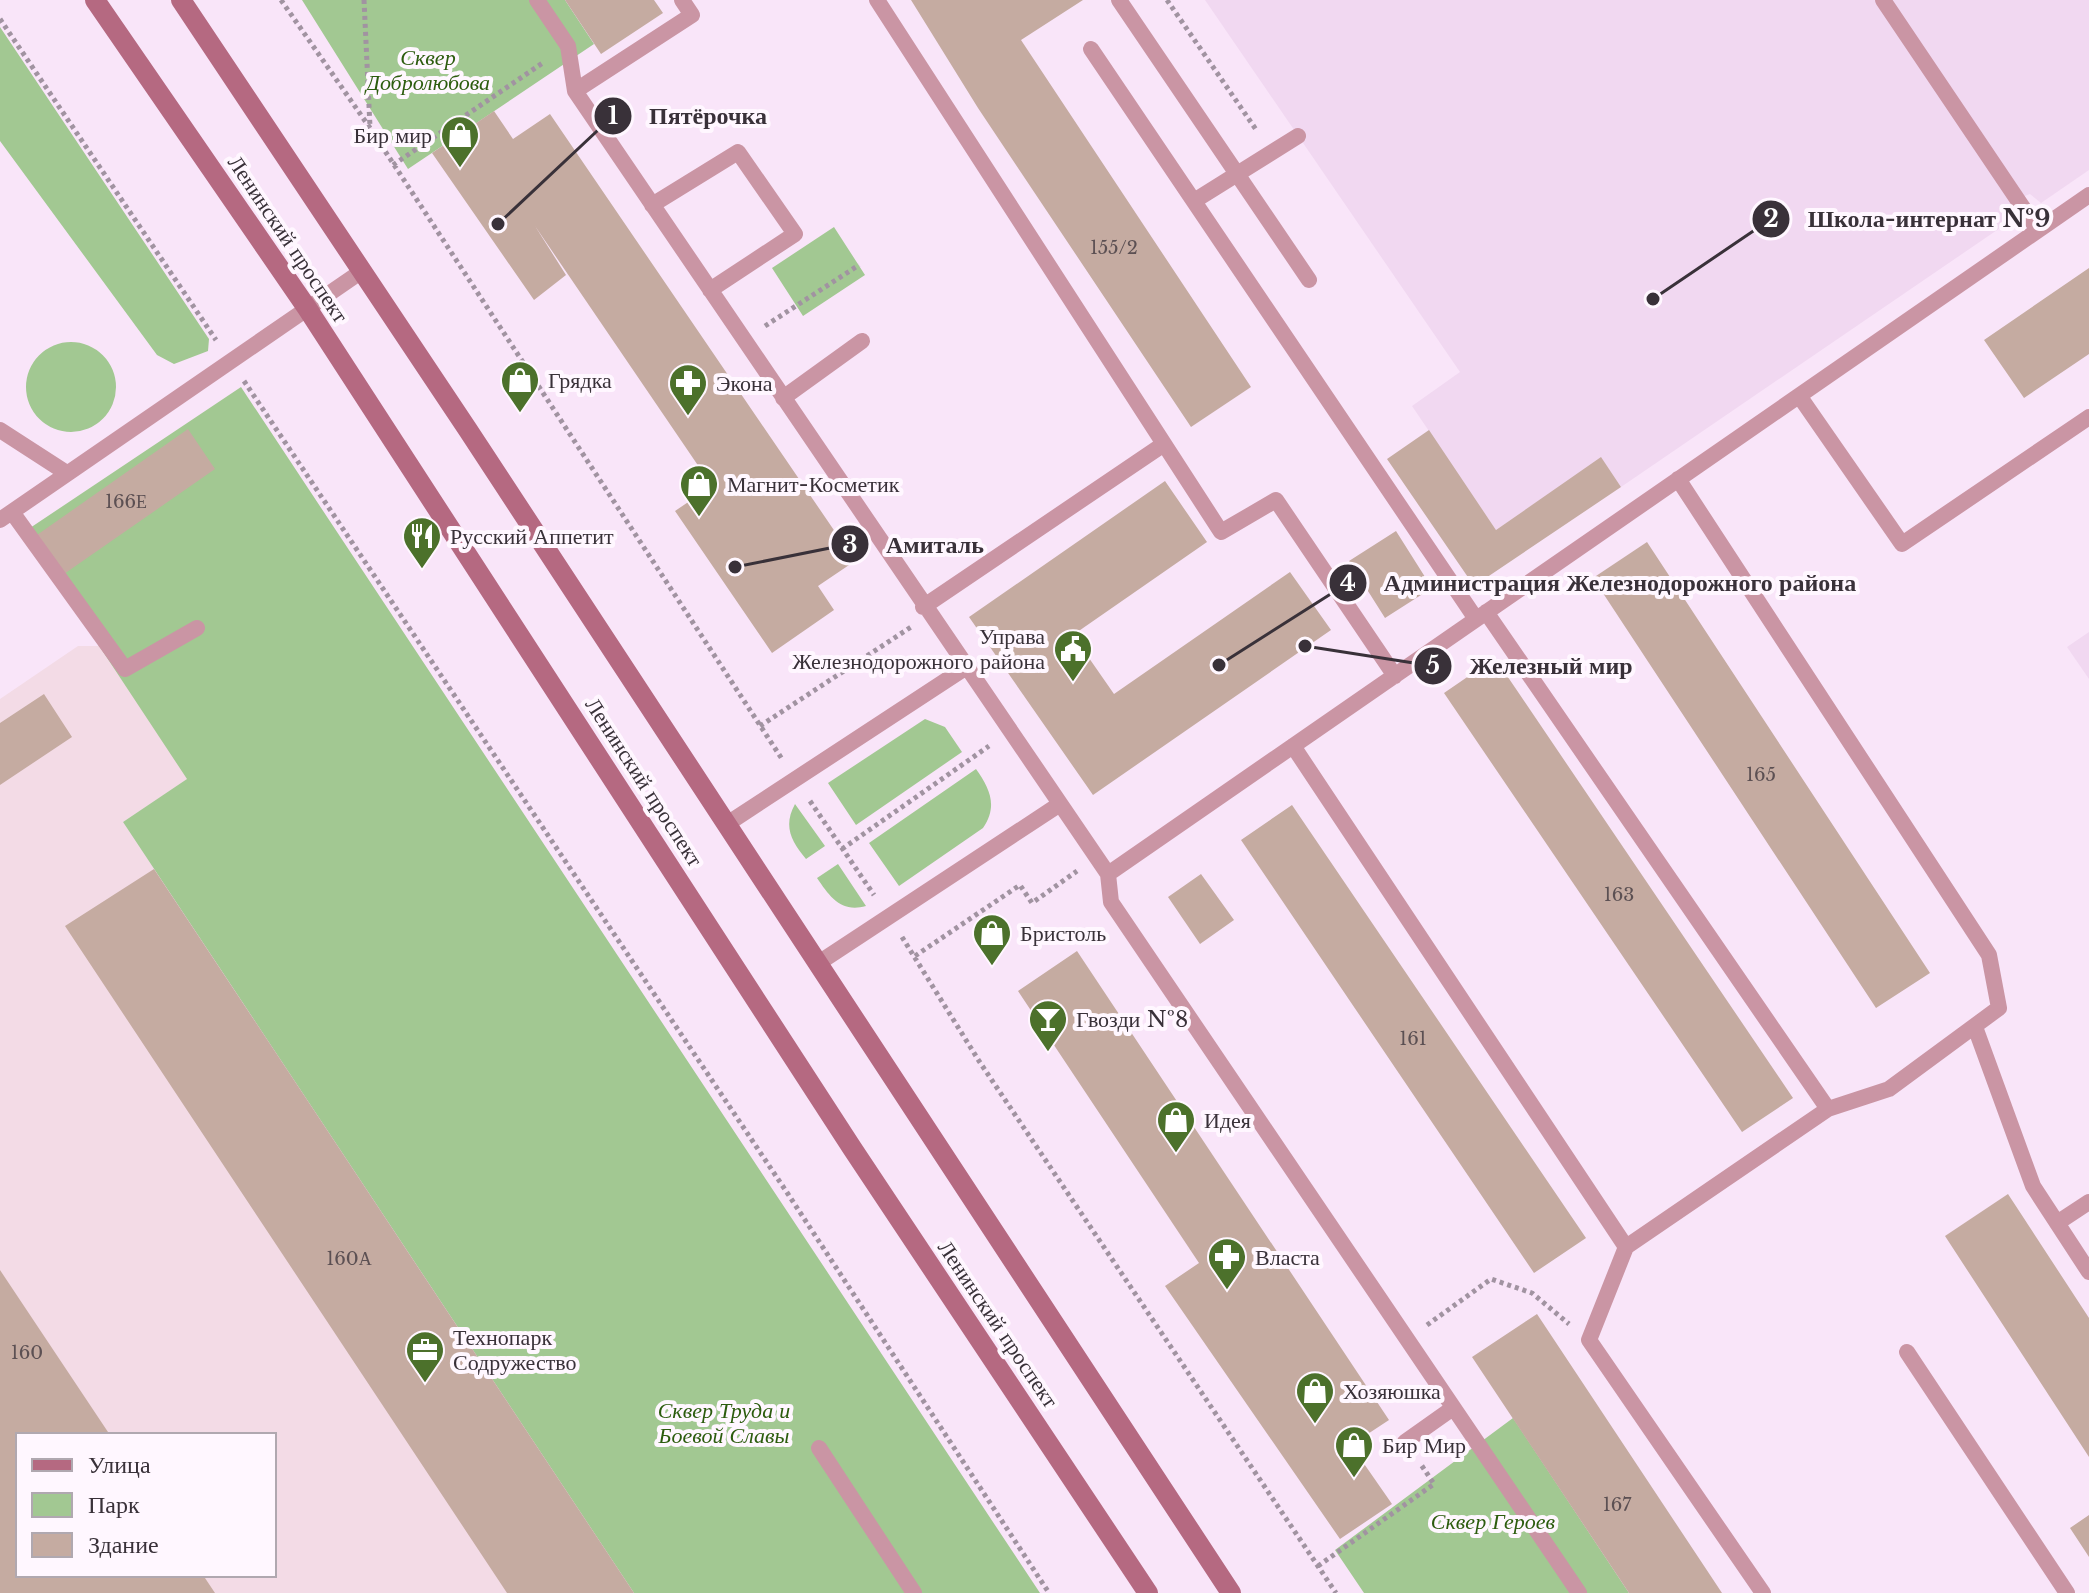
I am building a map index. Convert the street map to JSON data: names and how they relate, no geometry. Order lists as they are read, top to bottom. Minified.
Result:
{"streets":{"main road":["Ленинский проспект"]},"parks":["Сквер Добролюбова","Сквер Труда и Боевой Славы","Сквер Героев"],"places":{"shop":["Бир мир","Грядка","Магнит-Косметик","Бристоль","Идея","Хозяюшка","Бир Мир"],"other":["Пятёрочка","Школа-интернат №9","Амиталь","Железный мир","Администрация Железнодорожного района"],"pharmacy":["Экона","Власта"],"restaurant":["Русский Аппетит"],"public building":["Управа Железнодорожного района"],"bar":["Гвозди №8"],"office":["Технопарк Содружество"]},"house_numbers":["155/2","166Е","165","163","161","160А","160","167"],"legend":["Улица","Парк","Здание"]}
